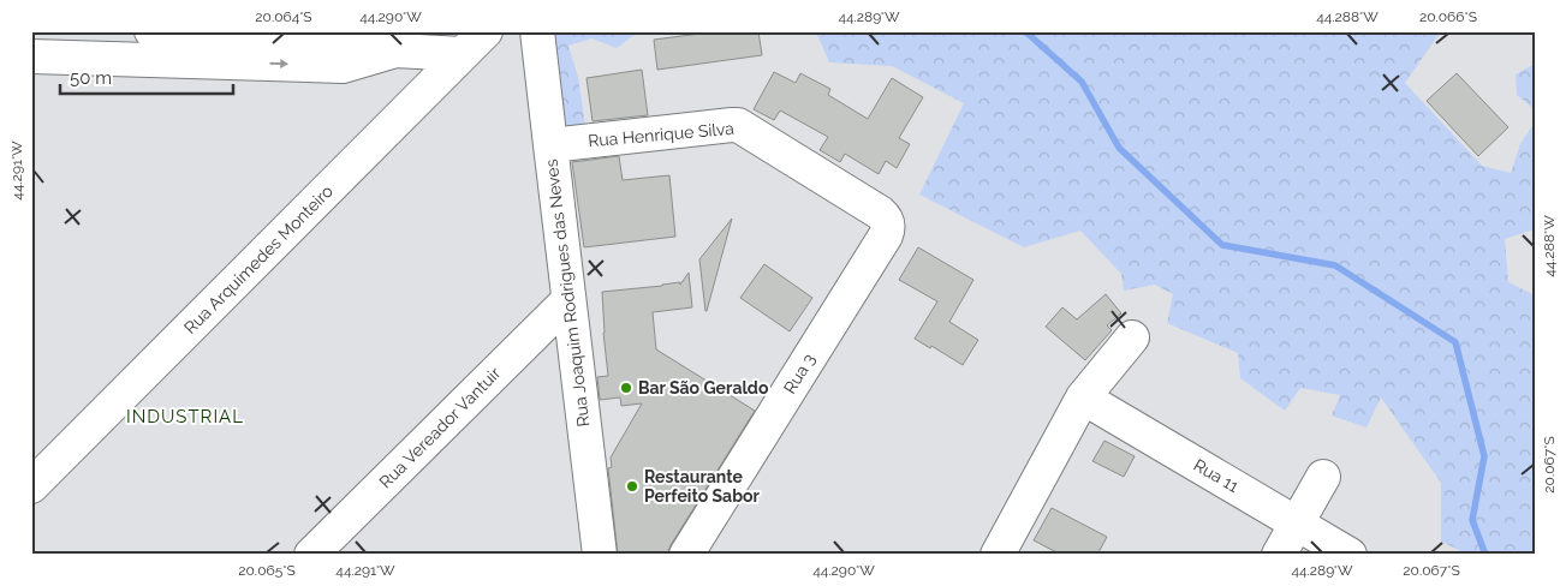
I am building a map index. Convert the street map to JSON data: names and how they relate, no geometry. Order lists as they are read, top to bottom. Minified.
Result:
{"streets":{"street":["Rua Henrique Silva","Rua Arquimedes Monteiro","Rua Joaquim Rodrigues das Neves","Rua 3","Rua Vereador Vantuir","Rua 11"]},"crossings":[["Rua Henrique Silva","Rua Joaquim Rodrigues das Neves"],["Rua Henrique Silva","Rua 3"],["Rua Joaquim Rodrigues das Neves","Rua Vereador Vantuir"]],"districts":["INDUSTRIAL"],"places":["Bar São Geraldo","Restaurante Perfeito Sabor"],"scale_bar":"50 m","coordinates":["20.064°S","44.290°W","44.289°W","44.288°W","20.066°S","44.291°W","20.067°S","20.065°S"]}
